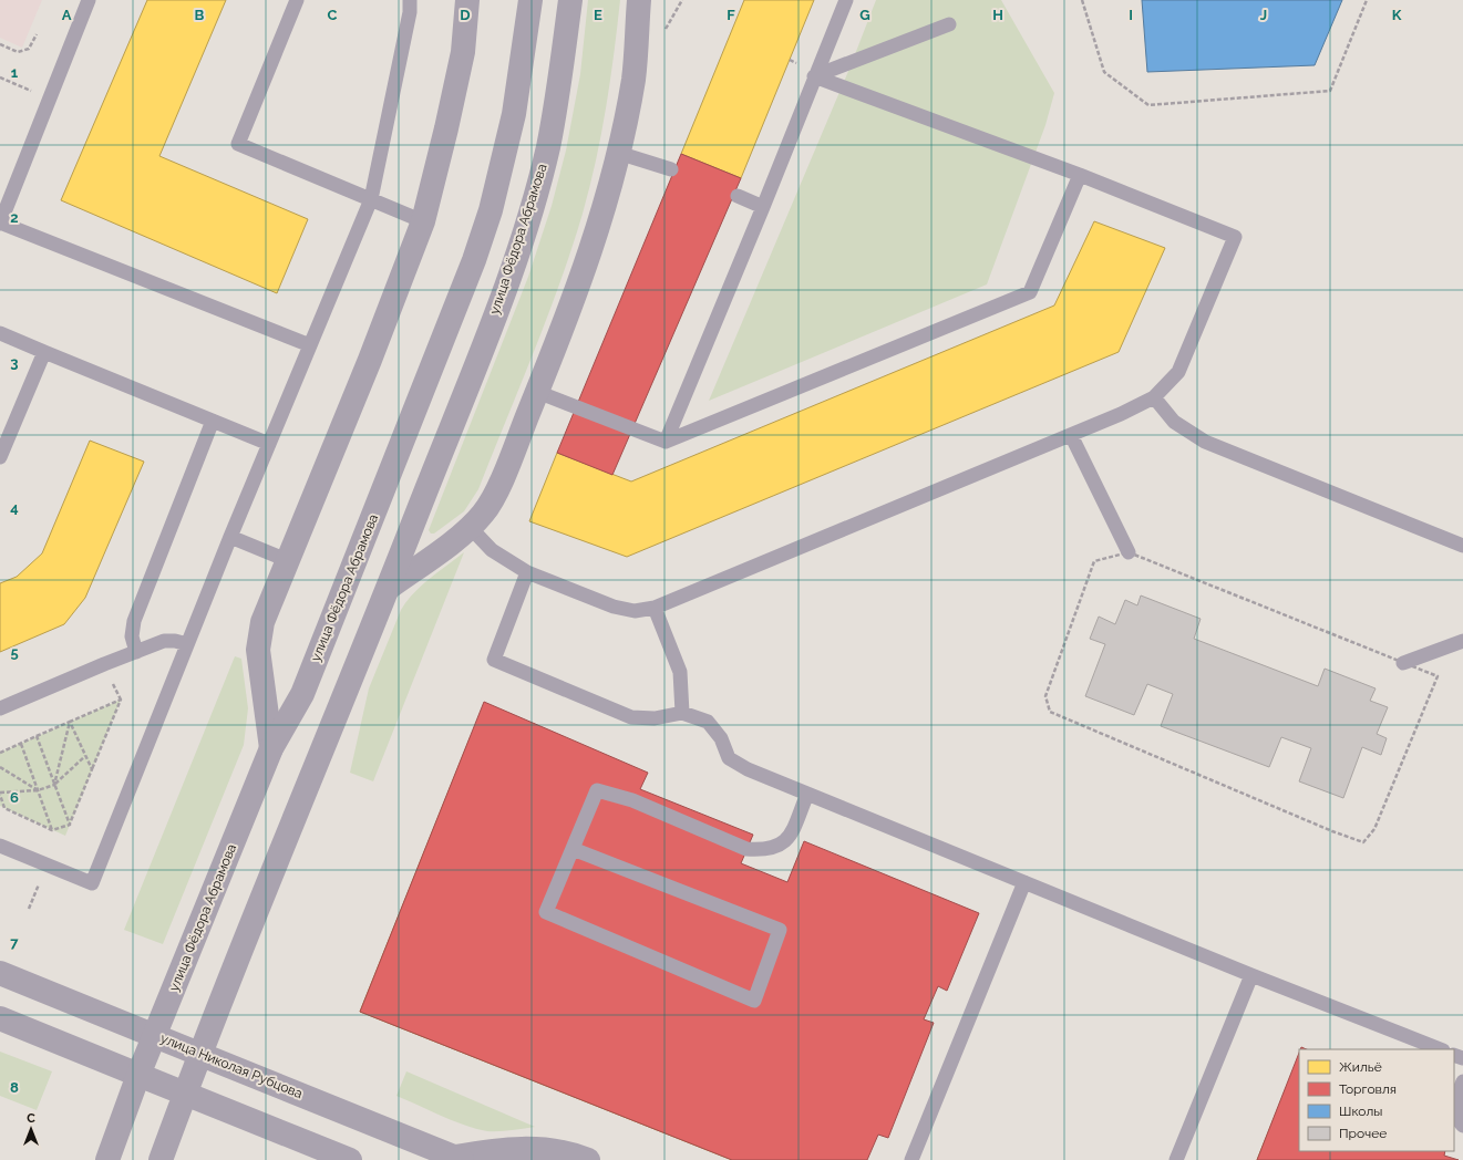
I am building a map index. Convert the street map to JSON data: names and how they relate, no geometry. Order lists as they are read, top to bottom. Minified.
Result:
{"streets":{"street":["улица Фёдора Абрамова","улица Николая Рубцова"]},"crossings":[["улица Фёдора Абрамова","улица Николая Рубцова"]],"legend":["Жильё","Торговля","Школы","Прочее"],"north":"top","grid":{"columns":["A","B","C","D","E","F","G","H","I","J","K"],"rows":["1","2","3","4","5","6","7","8"]}}
